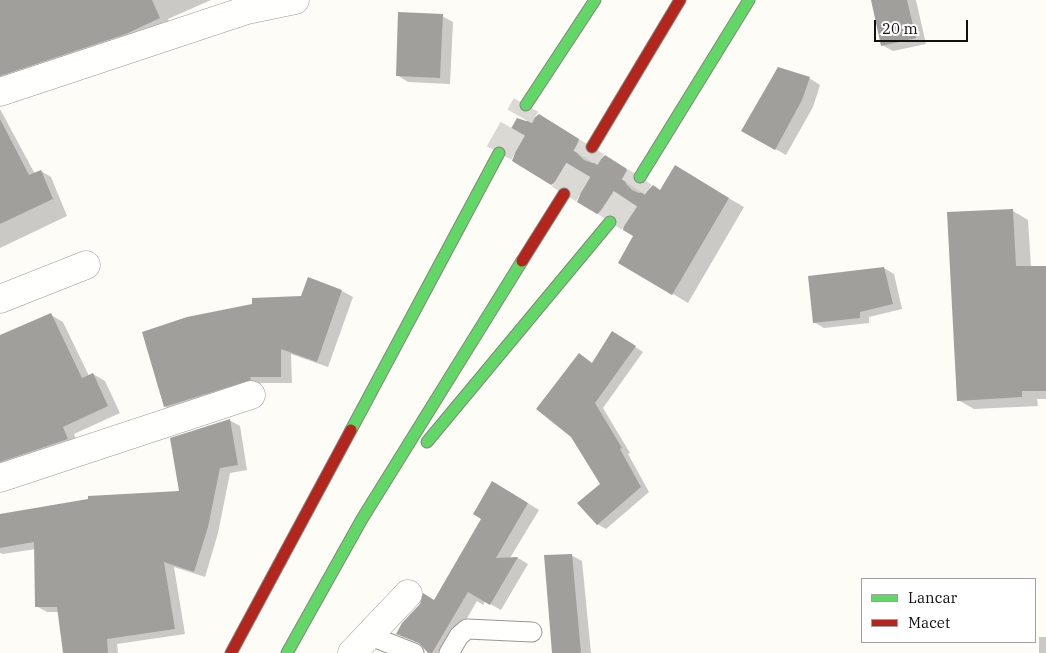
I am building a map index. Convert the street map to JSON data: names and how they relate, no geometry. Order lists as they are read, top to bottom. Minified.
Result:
{"legend":["Lancar","Macet"],"scale_bar":"20 m"}
